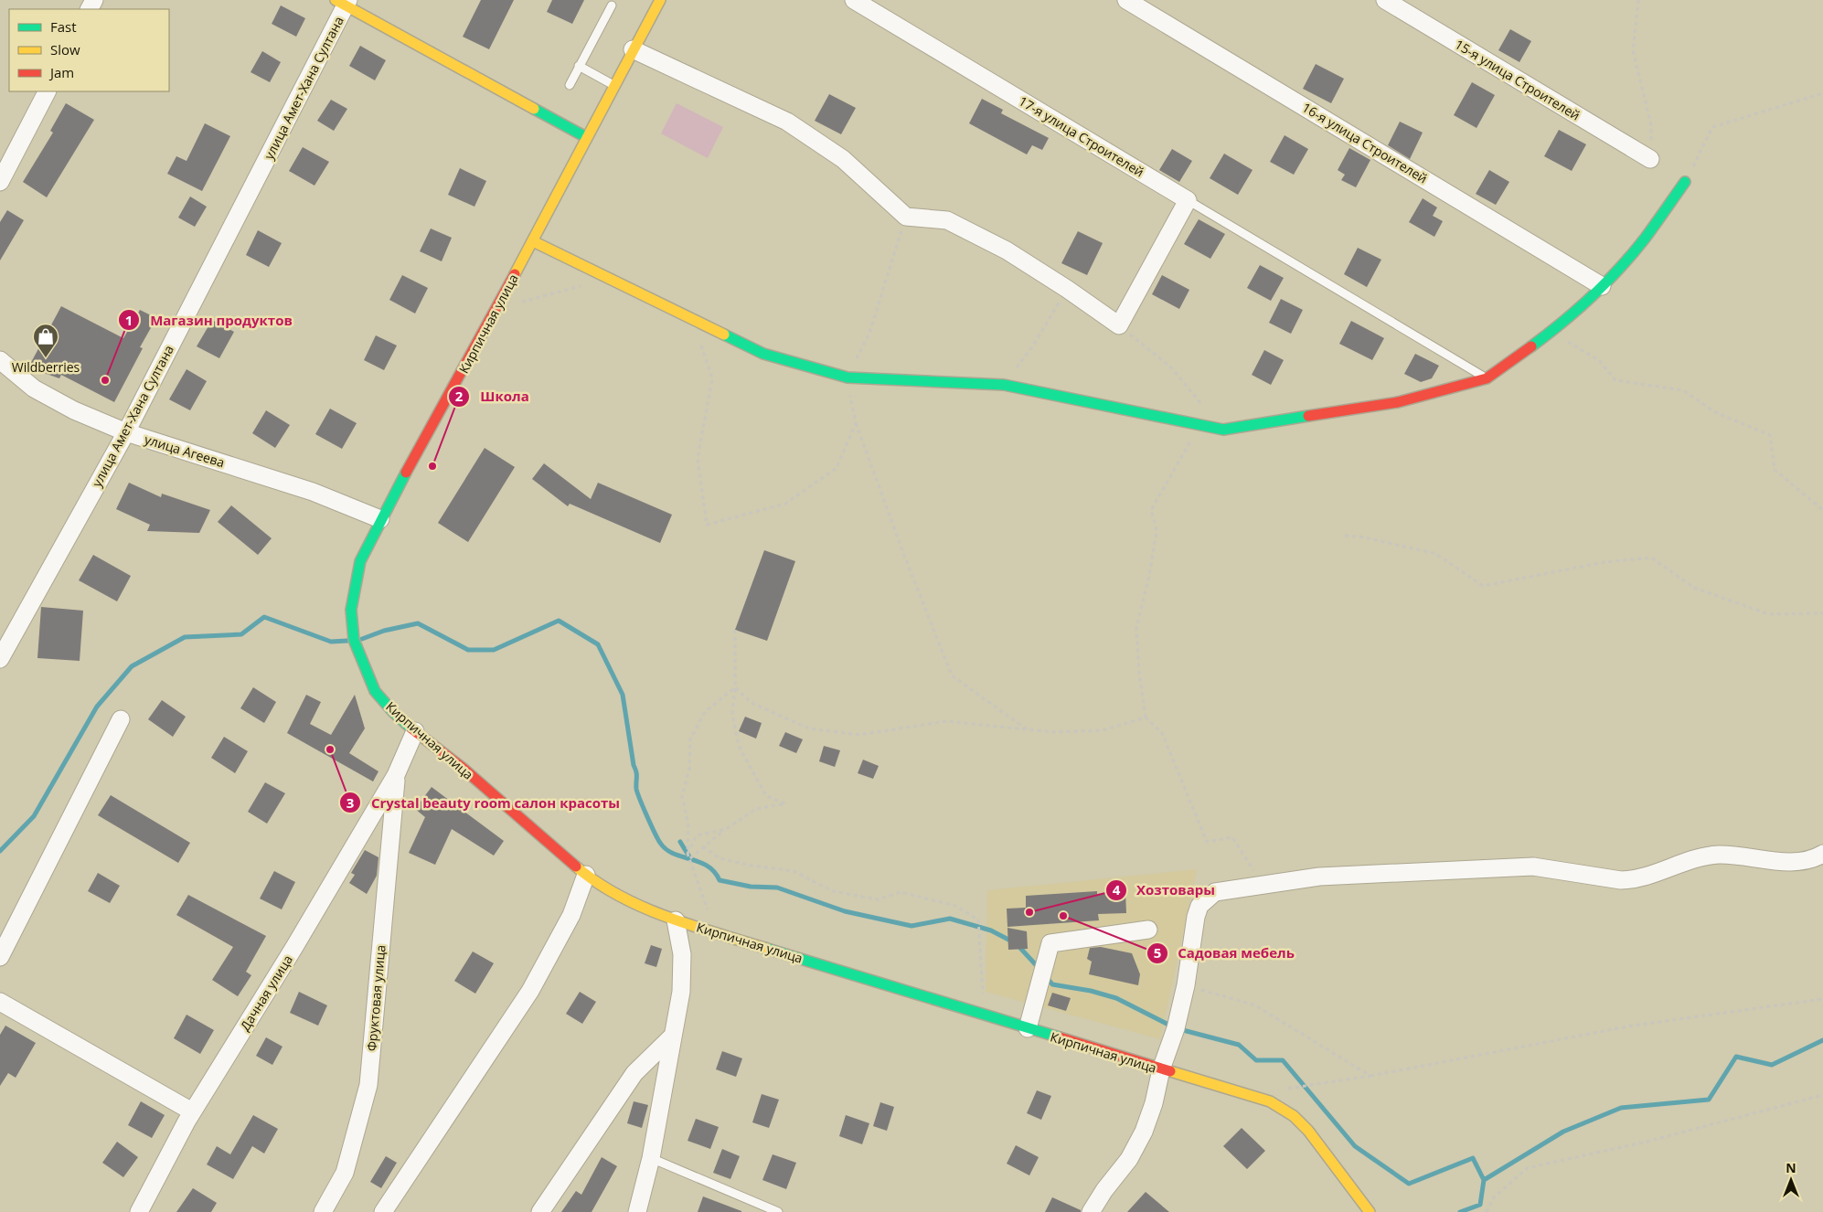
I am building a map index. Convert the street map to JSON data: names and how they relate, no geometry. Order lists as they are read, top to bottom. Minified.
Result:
{"streets":{"main road":["Кирпичная улица"],"street":["15-я улица Строителей","улица Амет-Хана Султана","17-я улица Строителей","16-я улица Строителей","улица Агеева","Дачная улица","Фруктовая улица"]},"crossings":[["улица Амет-Хана Султана","улица Агеева"],["Кирпичная улица","улица Агеева"],["Дачная улица","Фруктовая улица"]],"places":{"shop":["Wildberries"],"other":["Магазин продуктов","Школа","Crystal beauty room салон красоты","Хозтовары","Садовая мебель"]},"legend":["Fast","Slow","Jam"],"north":"top"}
